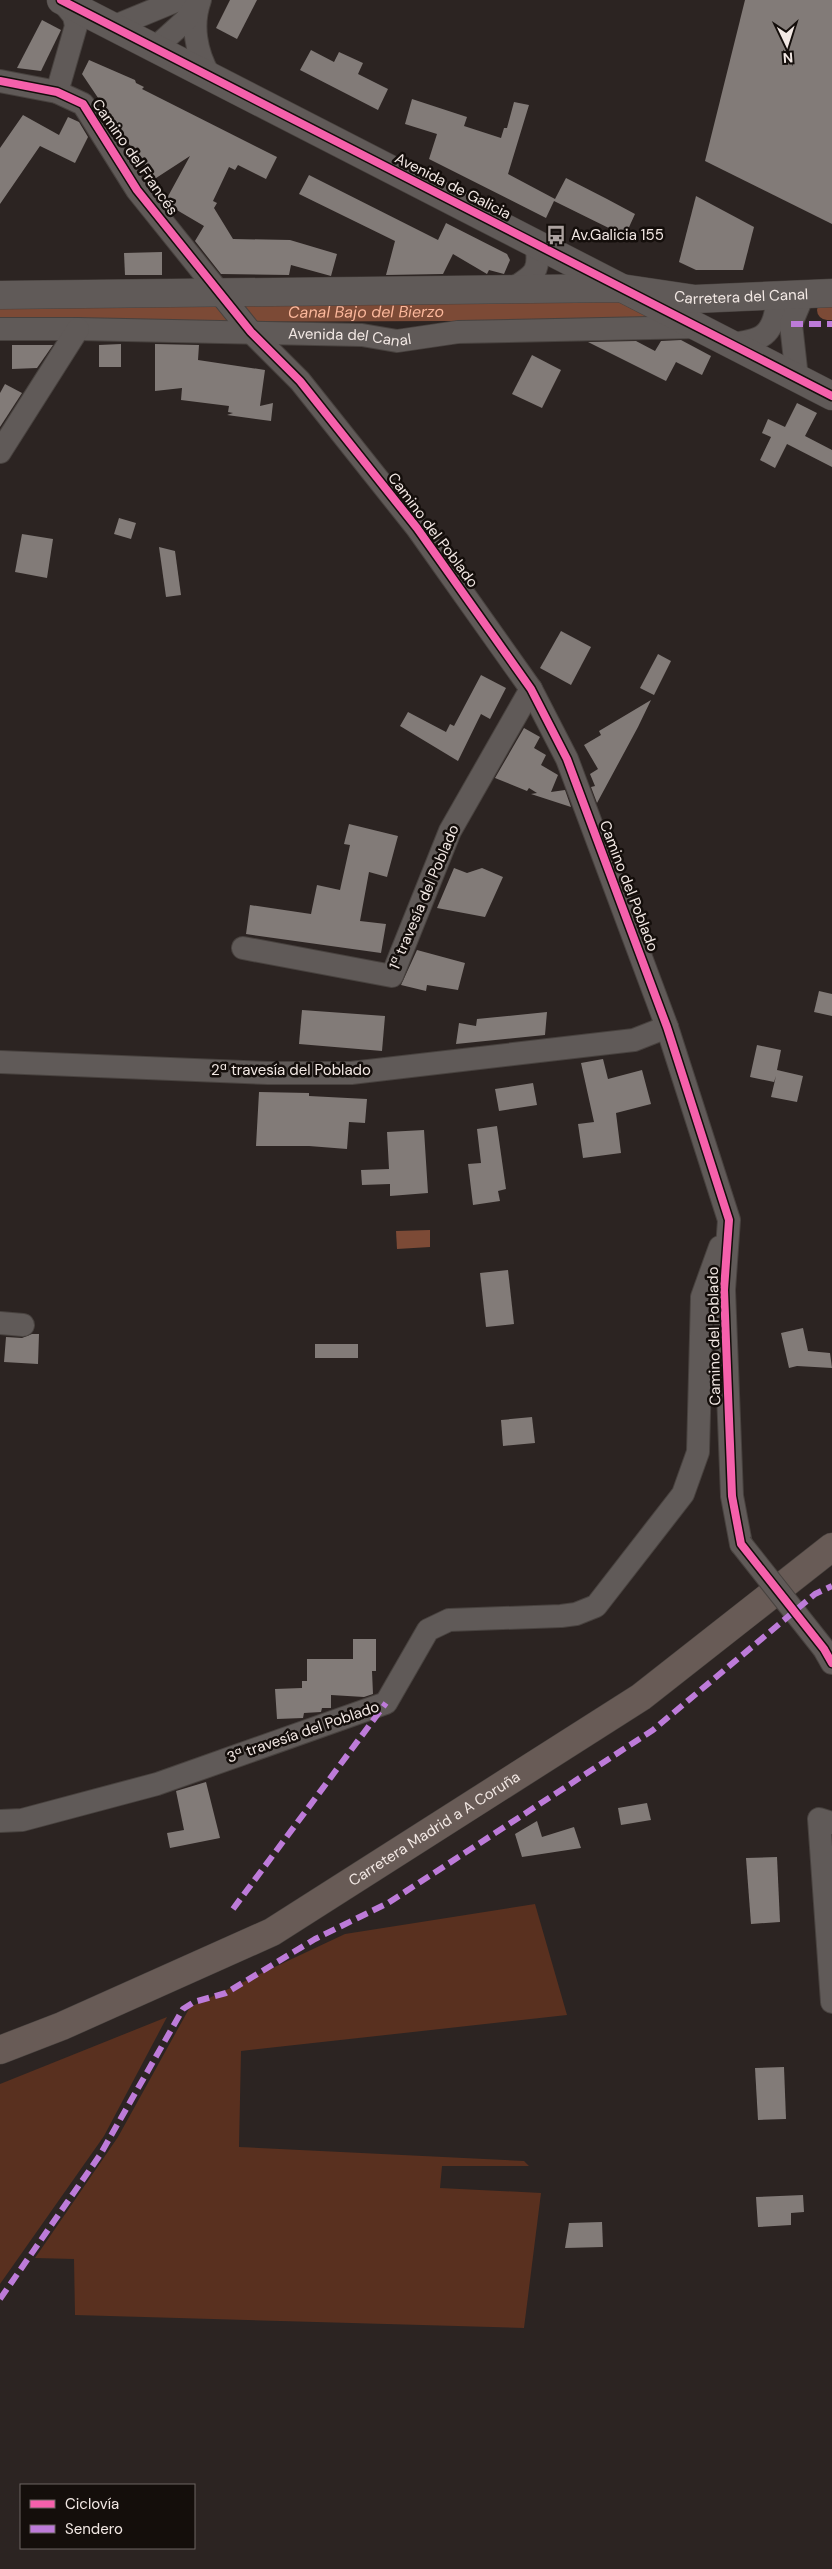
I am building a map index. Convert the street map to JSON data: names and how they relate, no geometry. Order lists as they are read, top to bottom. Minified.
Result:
{"streets":{"highway":["Carretera Madrid a A Coruña"],"main road":["Avenida de Galicia","Carretera del Canal"],"street":["Camino del Francés","Avenida del Canal","Camino del Poblado","1ª travesía del Poblado","2ª travesía del Poblado","3ª travesía del Poblado"]},"crossings":[["Camino del Francés","Avenida del Canal"],["Camino del Francés","Camino del Poblado"],["Avenida de Galicia","Carretera del Canal"],["Avenida de Galicia","Avenida del Canal"],["Avenida del Canal","Camino del Poblado"],["Camino del Poblado","1ª travesía del Poblado"],["Camino del Poblado","2ª travesía del Poblado"],["Camino del Poblado","3ª travesía del Poblado"]],"water":["Canal Bajo del Bierzo"],"places":{"bus stop":["Av.Galicia 155"]},"legend":["Ciclovía","Sendero"],"north":"bottom"}
